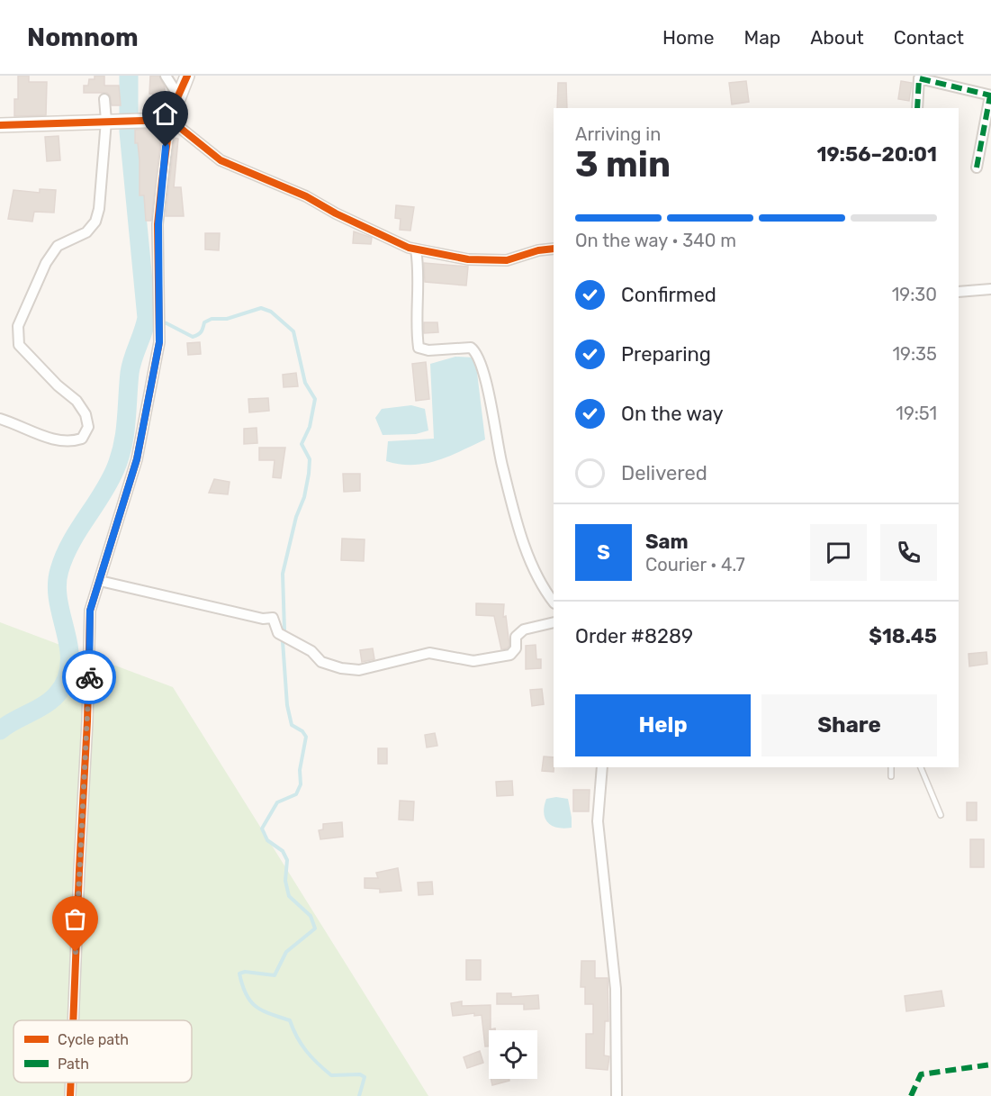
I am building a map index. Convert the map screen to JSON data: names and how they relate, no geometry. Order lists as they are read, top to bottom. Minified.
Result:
{"legend":["Cycle path","Path"],"page":{"header":"Nomnom","nav":["Home","Map","About","Contact"],"heading":["3 min","Arriving in","19:56–20:01"],"panel":["Sam","Courier · 4.7","Order #8289","$18.45"],"bar":"On the way · 340 m","list":[["Confirmed","19:30"],["Preparing","19:35"],["On the way","19:51"],"Delivered"],"round":"S","buttons":["Help","Share"]}}
